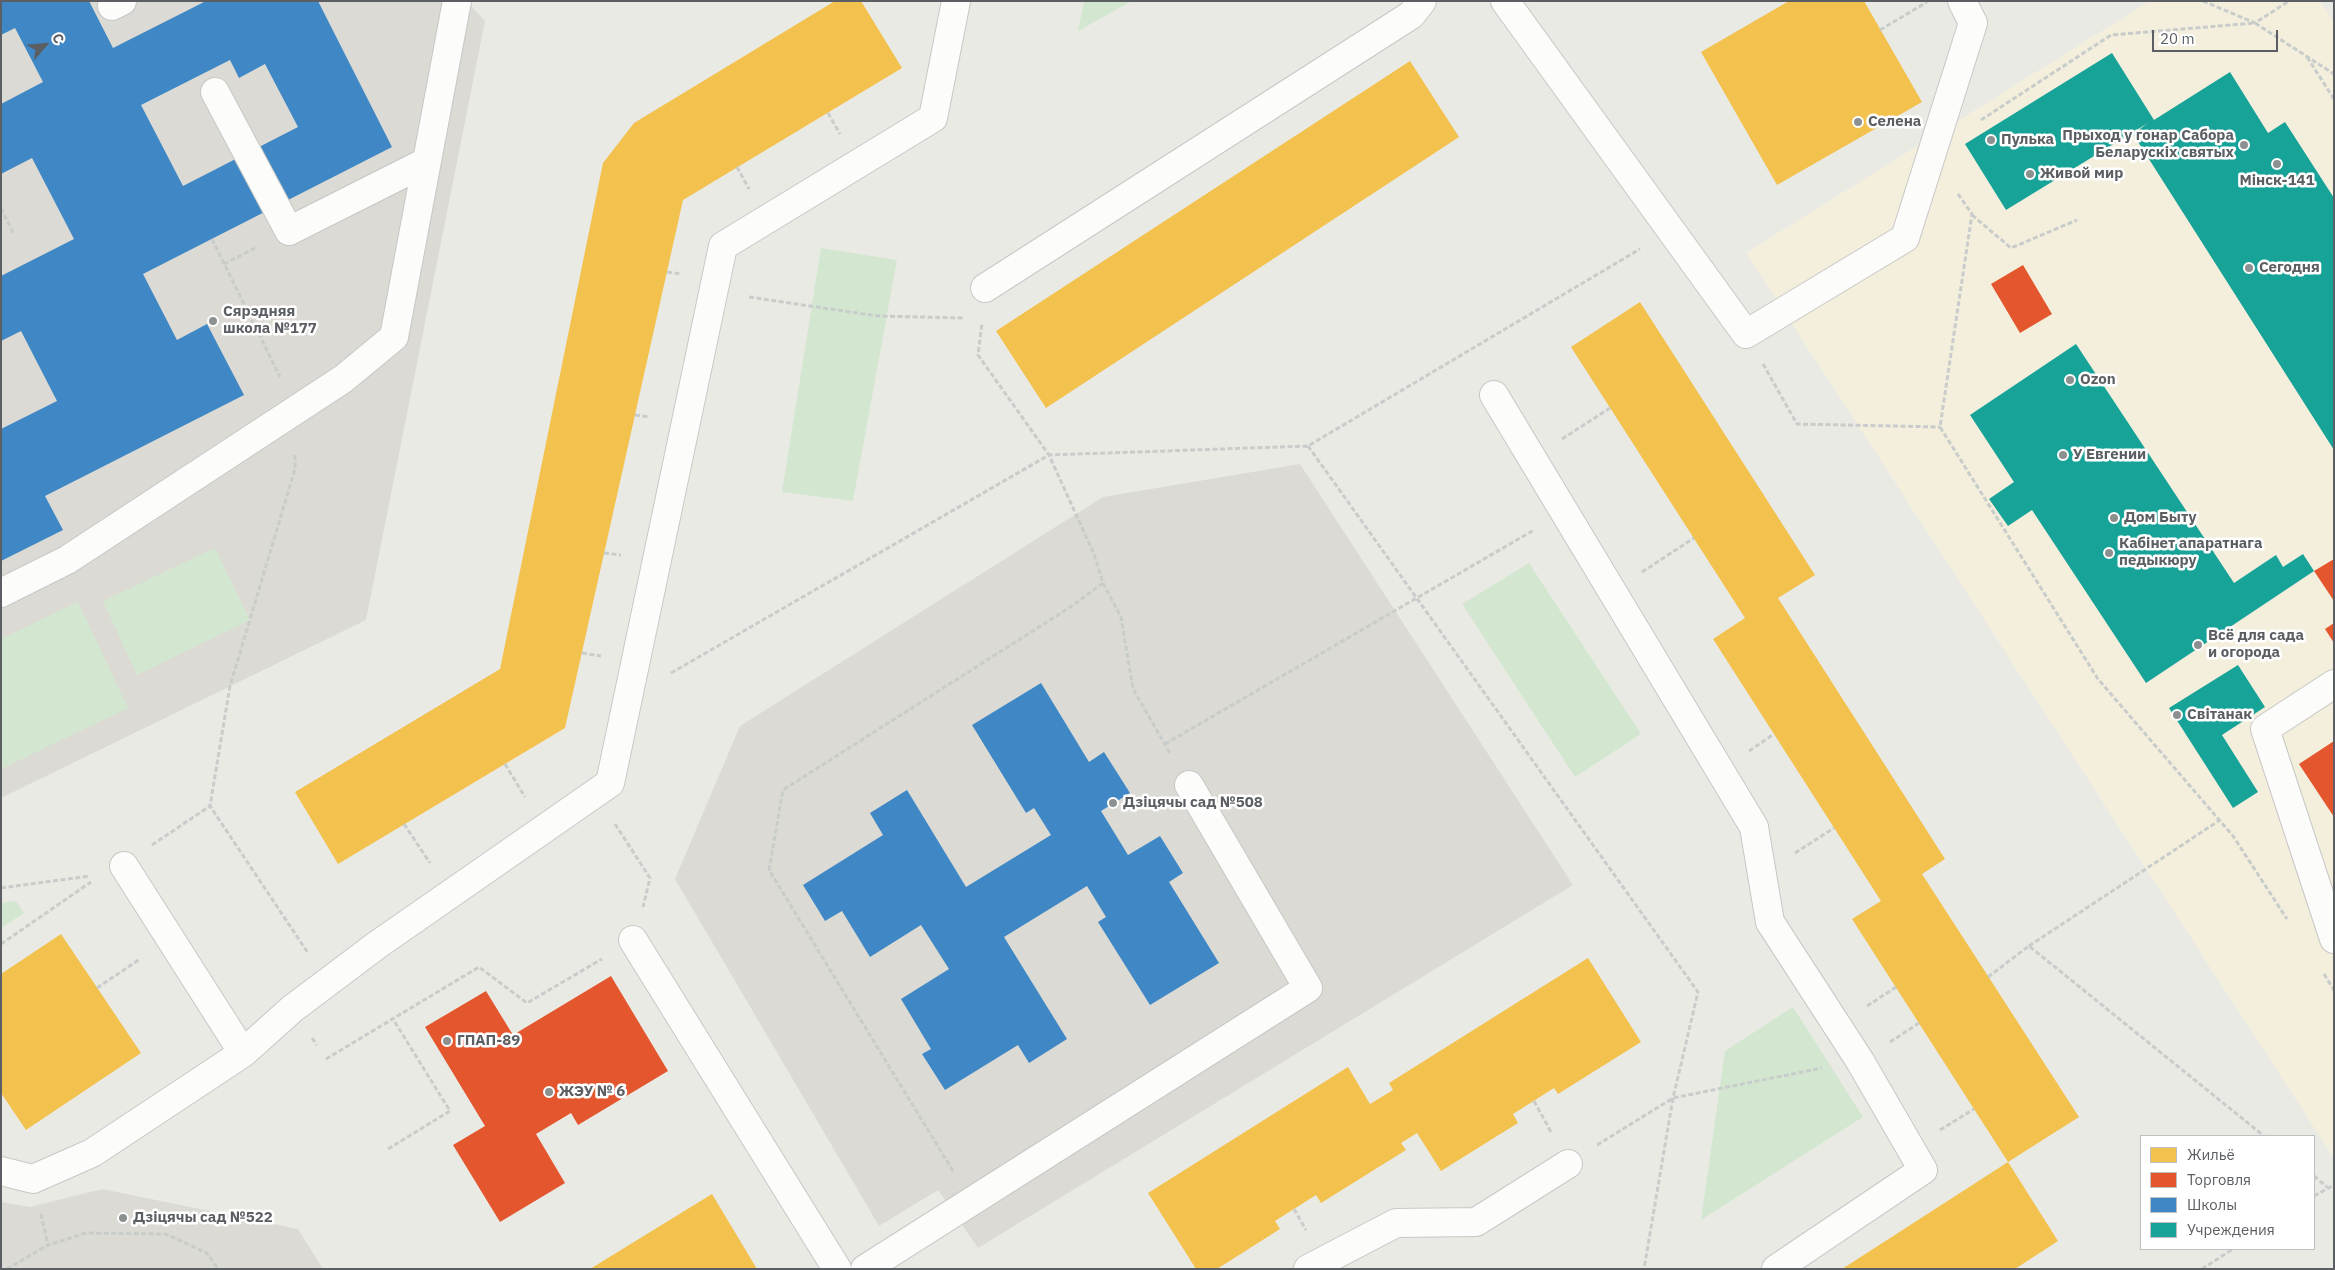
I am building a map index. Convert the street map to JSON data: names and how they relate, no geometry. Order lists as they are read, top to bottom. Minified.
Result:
{"places":["Селена","Пулька","Прыход у гонар Сабора Беларускіх святых","Мінск-141","Живой мир","Сегодня","Сярэдняя школа №177","Ozon","У Евгении","Дом Быту","Кабінет апаратнага педыкюру","Всё для сада и огорода","Свiтанак","Дзіцячы сад №508","ГПАП-89","ЖЭУ № 6","Дзіцячы сад №522"],"legend":["Жильё","Торговля","Школы","Учреждения"],"scale_bar":"20 m","north":"top right"}
